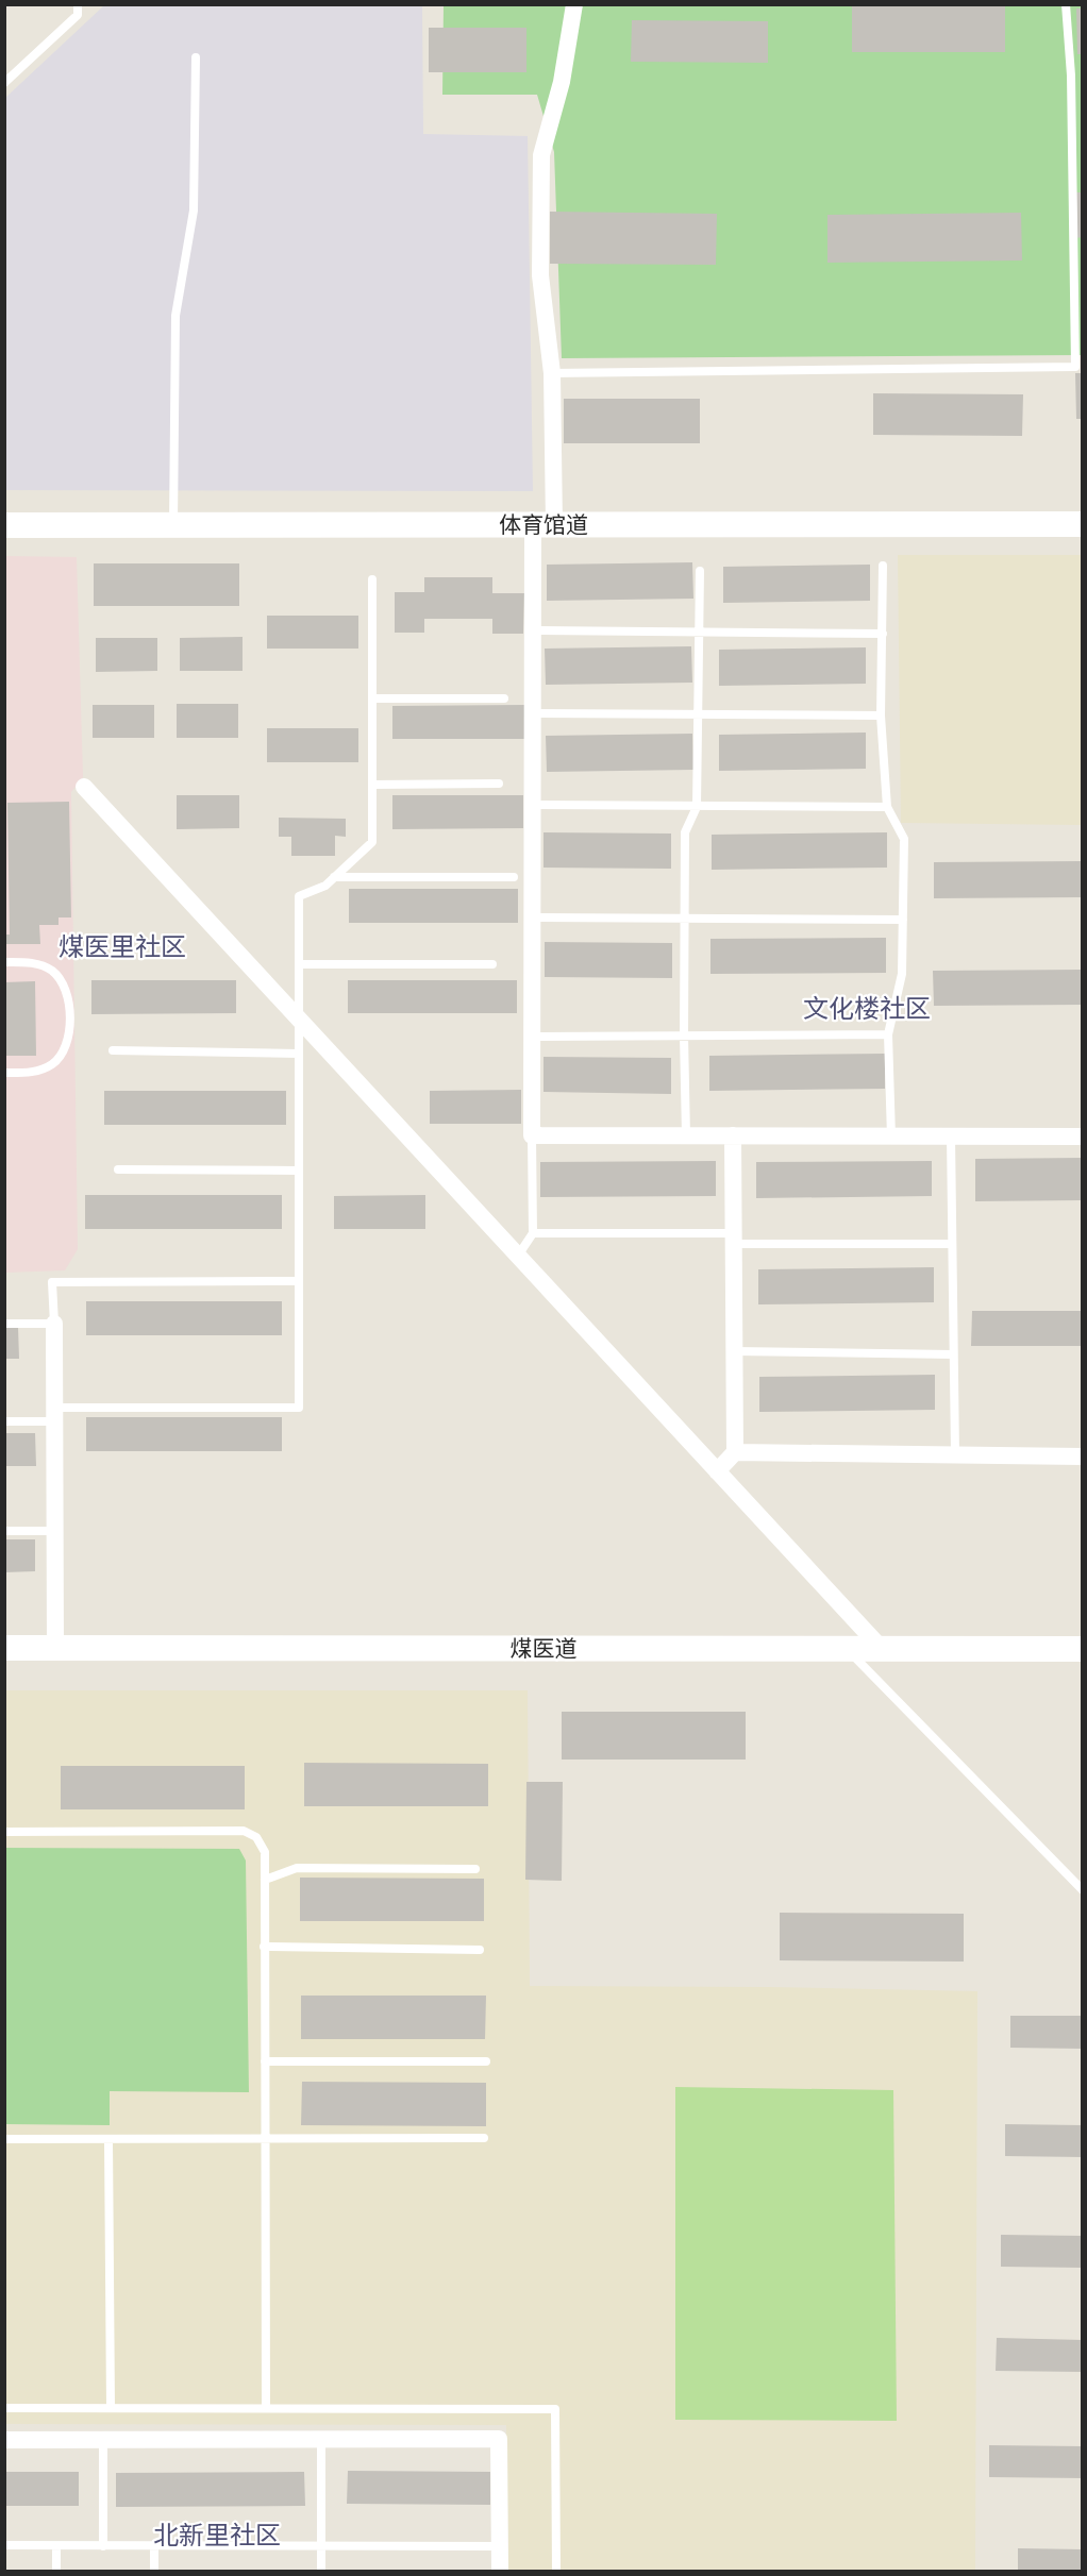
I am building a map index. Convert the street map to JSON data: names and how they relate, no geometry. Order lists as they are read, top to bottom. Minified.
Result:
{"streets":{"street":["体育馆道","煤医道"]},"districts":["煤医里社区","文化楼社区","北新里社区"]}
